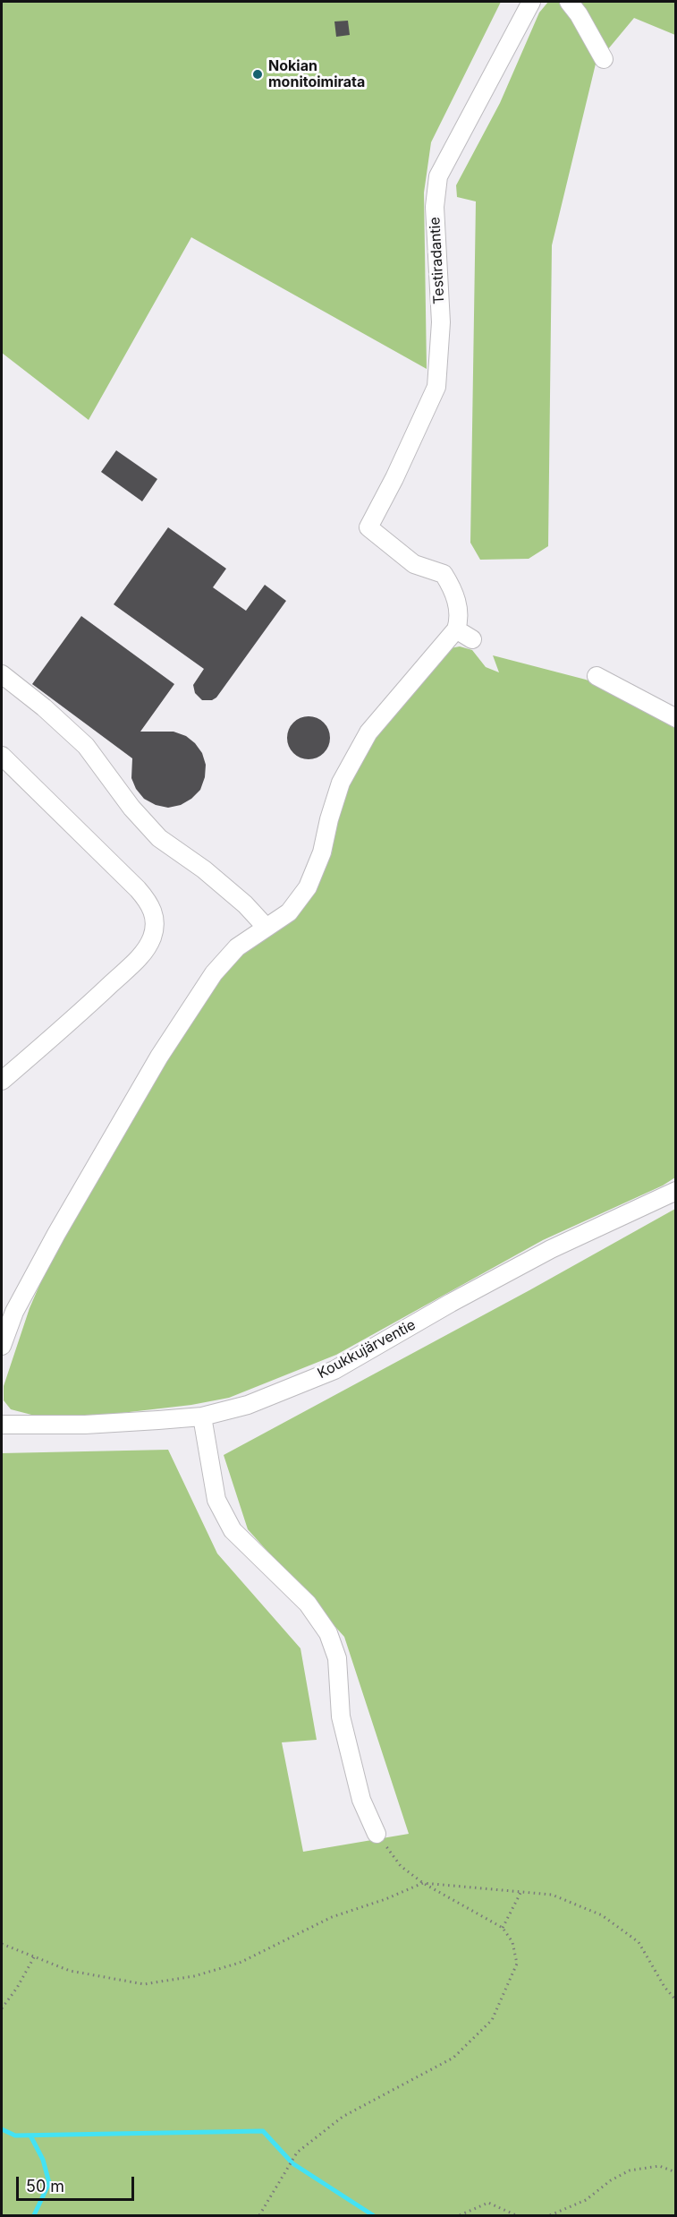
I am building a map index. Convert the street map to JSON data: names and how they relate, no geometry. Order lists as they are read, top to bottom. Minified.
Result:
{"streets":{"street":["Testiradantie","Koukkujärventie"]},"places":["Nokian monitoimirata"],"scale_bar":"50 m"}
